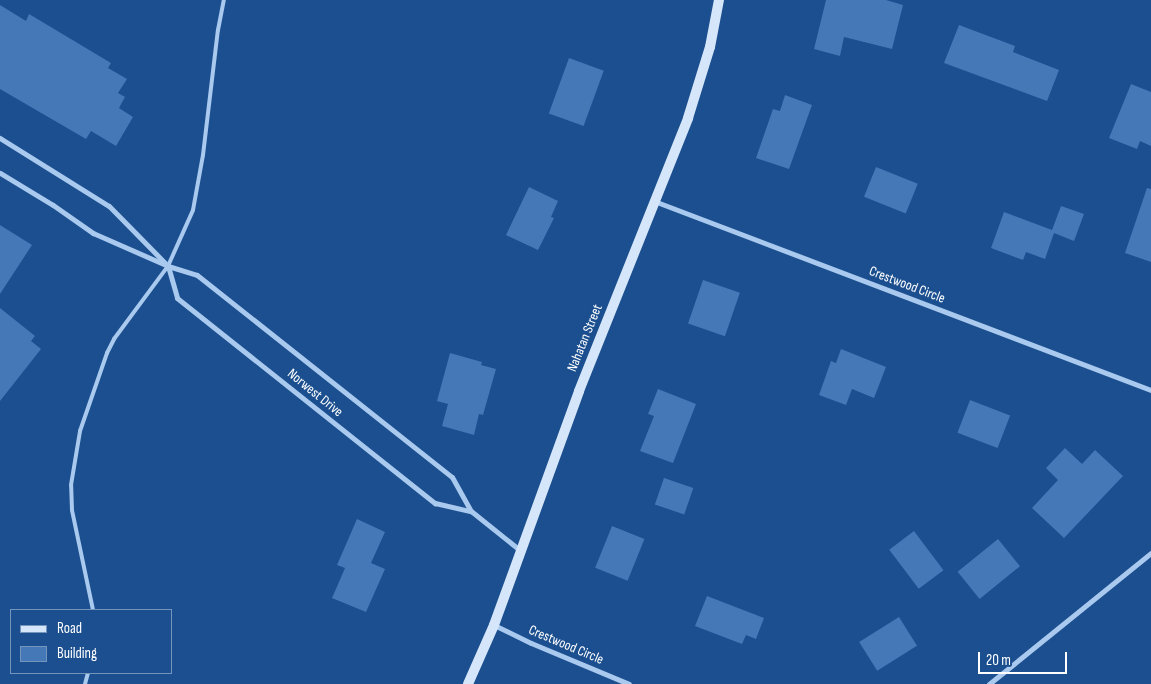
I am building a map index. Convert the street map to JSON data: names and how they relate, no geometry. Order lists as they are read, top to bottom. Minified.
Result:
{"streets":{"main road":["Nahatan Street"],"street":["Crestwood Circle","Norwest Drive"]},"crossings":[["Crestwood Circle","Nahatan Street"],["Nahatan Street","Norwest Drive"]],"legend":["Road","Building"],"scale_bar":"20 m"}
